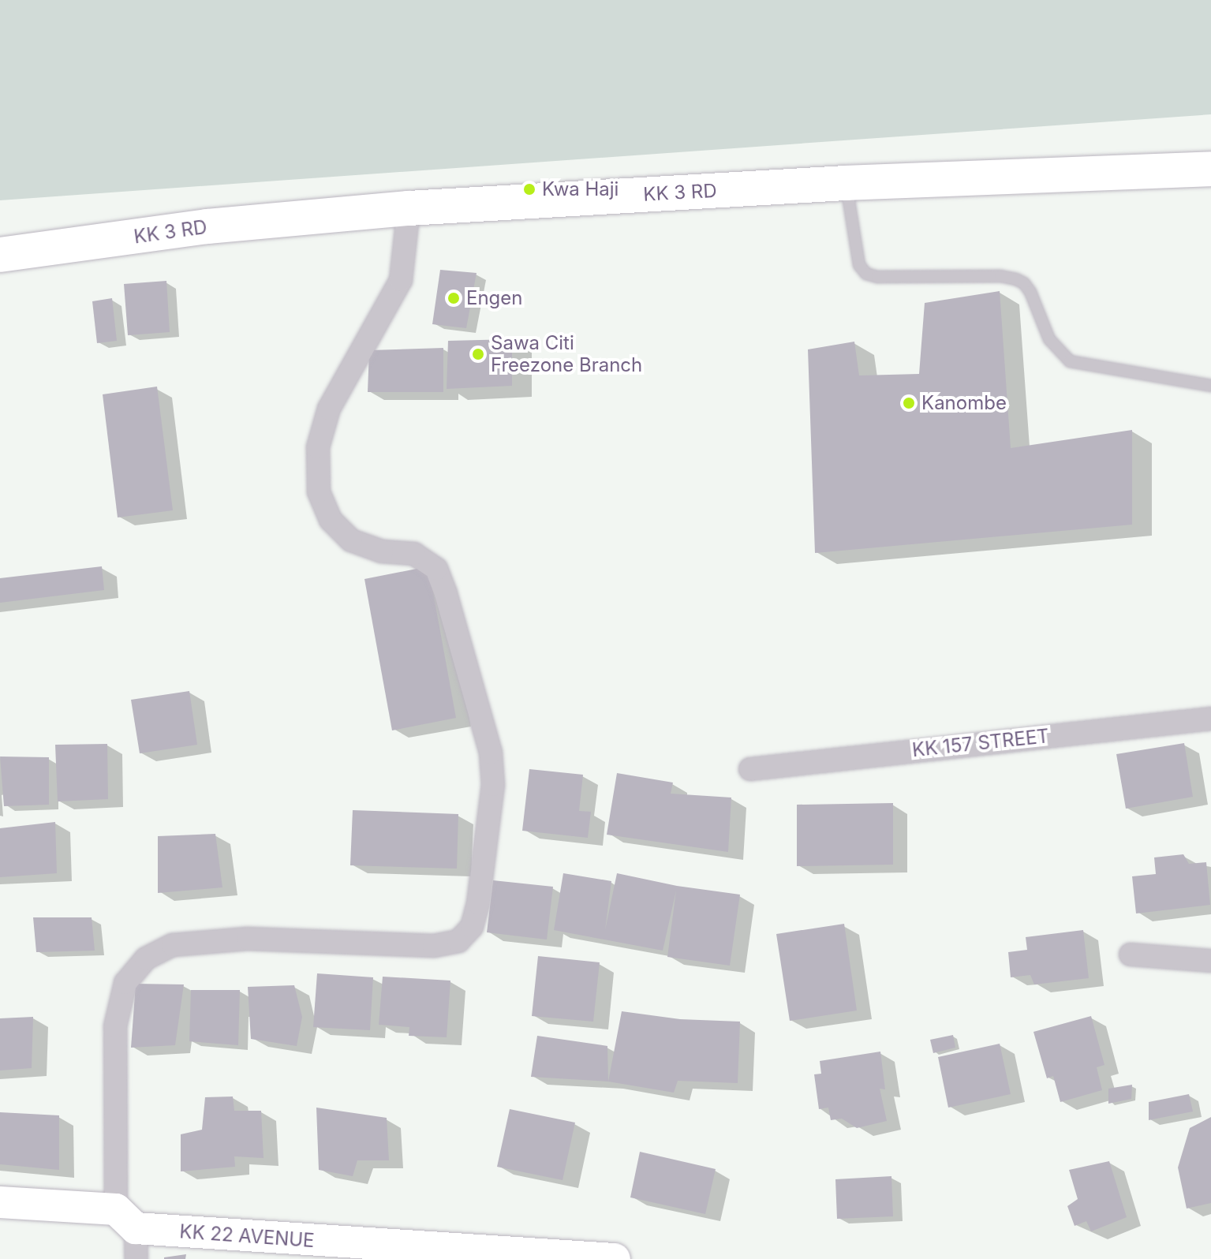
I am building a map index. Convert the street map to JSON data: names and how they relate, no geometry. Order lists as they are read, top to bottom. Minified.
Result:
{"streets":{"highway":["KK 3 RD"],"street":["KK 157 STREET","KK 22 AVENUE"]},"places":["Kwa Haji","Engen","Sawa Citi Freezone Branch","Kanombe"]}
